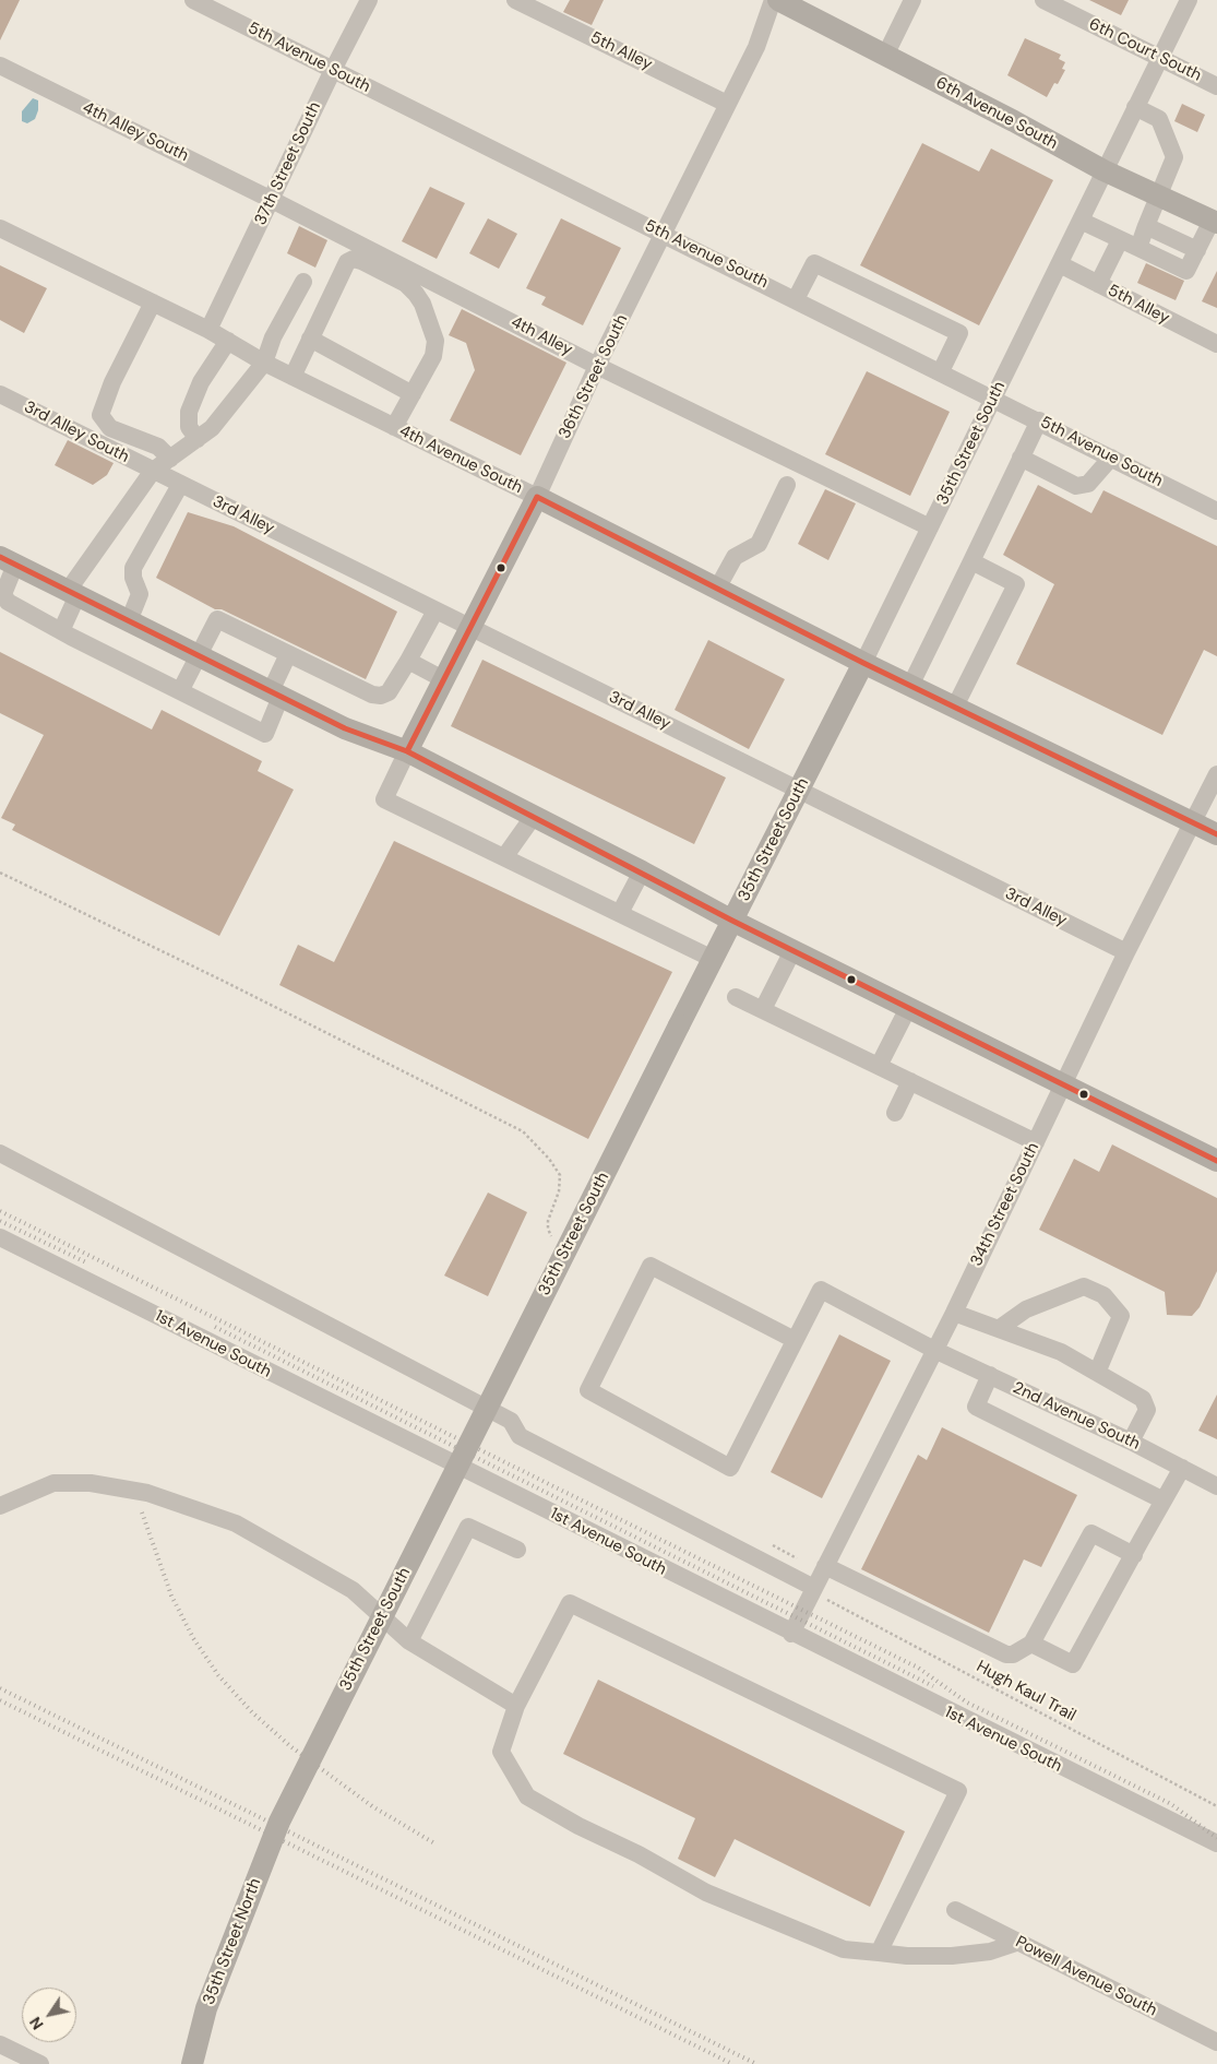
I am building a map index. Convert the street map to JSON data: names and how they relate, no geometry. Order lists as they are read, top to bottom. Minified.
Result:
{"streets":{"main road":["6th Avenue South","36th Street South","35th Street South","4th Avenue South","35th Street North"],"street":["6th Court South","5th Alley","5th Avenue South","4th Alley South","37th Street South","4th Alley","3rd Alley South","3rd Alley","34th Street South","1st Avenue South","2nd Avenue South","Powell Avenue South"],"path":["Hugh Kaul Trail"]},"crossings":[["6th Court South","35th Street South"],["5th Alley","36th Street South"],["5th Alley","35th Street South"],["5th Avenue South","37th Street South"],["5th Avenue South","36th Street South"],["5th Avenue South","35th Street South"],["6th Avenue South","35th Street South"],["4th Alley South","37th Street South"],["4th Alley South","4th Alley"],["37th Street South","4th Alley"],["37th Street South","4th Avenue South"],["4th Alley","36th Street South"],["4th Alley","35th Street South"],["36th Street South","4th Avenue South"],["36th Street South","3rd Alley"],["3rd Alley South","3rd Alley"],["35th Street South","4th Avenue South"],["35th Street South","3rd Alley"],["35th Street South","35th Street North"],["4th Avenue South","34th Street South"],["3rd Alley","34th Street South"],["34th Street South","1st Avenue South"],["34th Street South","2nd Avenue South"],["34th Street South","Hugh Kaul Trail"]],"north":"bottom left"}
